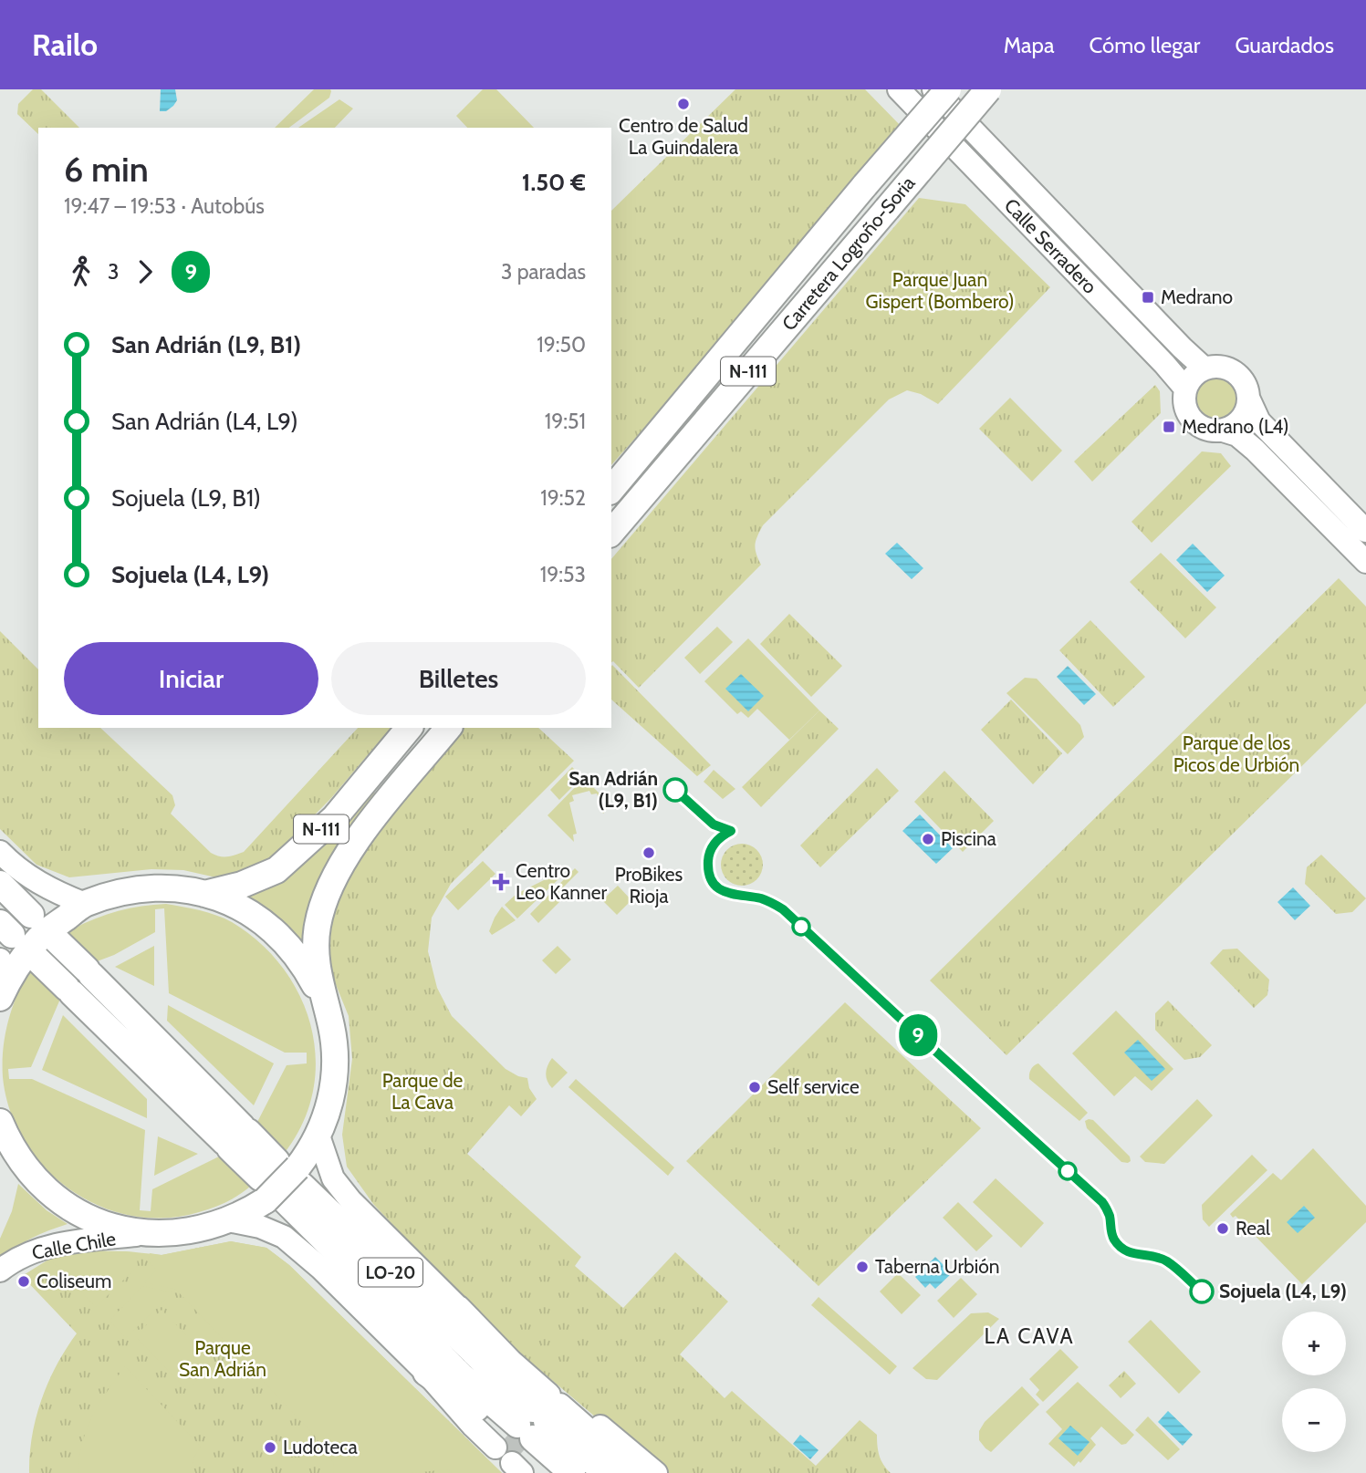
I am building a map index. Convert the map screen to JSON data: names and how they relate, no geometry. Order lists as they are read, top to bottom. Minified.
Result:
{"streets":{"highway":["Carretera Logroño-Soria","N-111","LO-20"],"main road":["Calle Serradero","Calle Chile"]},"districts":["LA CAVA"],"parks":["Parque Juan Gispert (Bombero)","Parque de los Picos de Urbión","Parque de La Cava","Parque San Adrián"],"places":{"other":["Centro de Salud La Guindalera","San Adrián (L9, B1)","Piscina","ProBikes Rioja","Self service","Real","Taberna Urbión","Coliseum","Sojuela (L4, L9)","Ludoteca"],"transit":["Medrano","Medrano (L4)"],"health":["Centro Leo Kanner"]},"lines":["bus line 9"],"page":{"header":"Railo","nav":["Mapa","Cómo llegar","Guardados"],"on_map":"9","heading":["6 min","19:47 – 19:53 · Autobús","1.50 €"],"legs":["3","9","3 paradas"],"list":[{"name":"San Adrián (L9, B1)","value":"19:50"},{"name":"San Adrián (L4, L9)","value":"19:51"},{"name":"Sojuela (L9, B1)","value":"19:52"},{"name":"Sojuela (L4, L9)","value":"19:53"}],"buttons":["Iniciar","Billetes"],"map_buttons":["+","−"]}}
